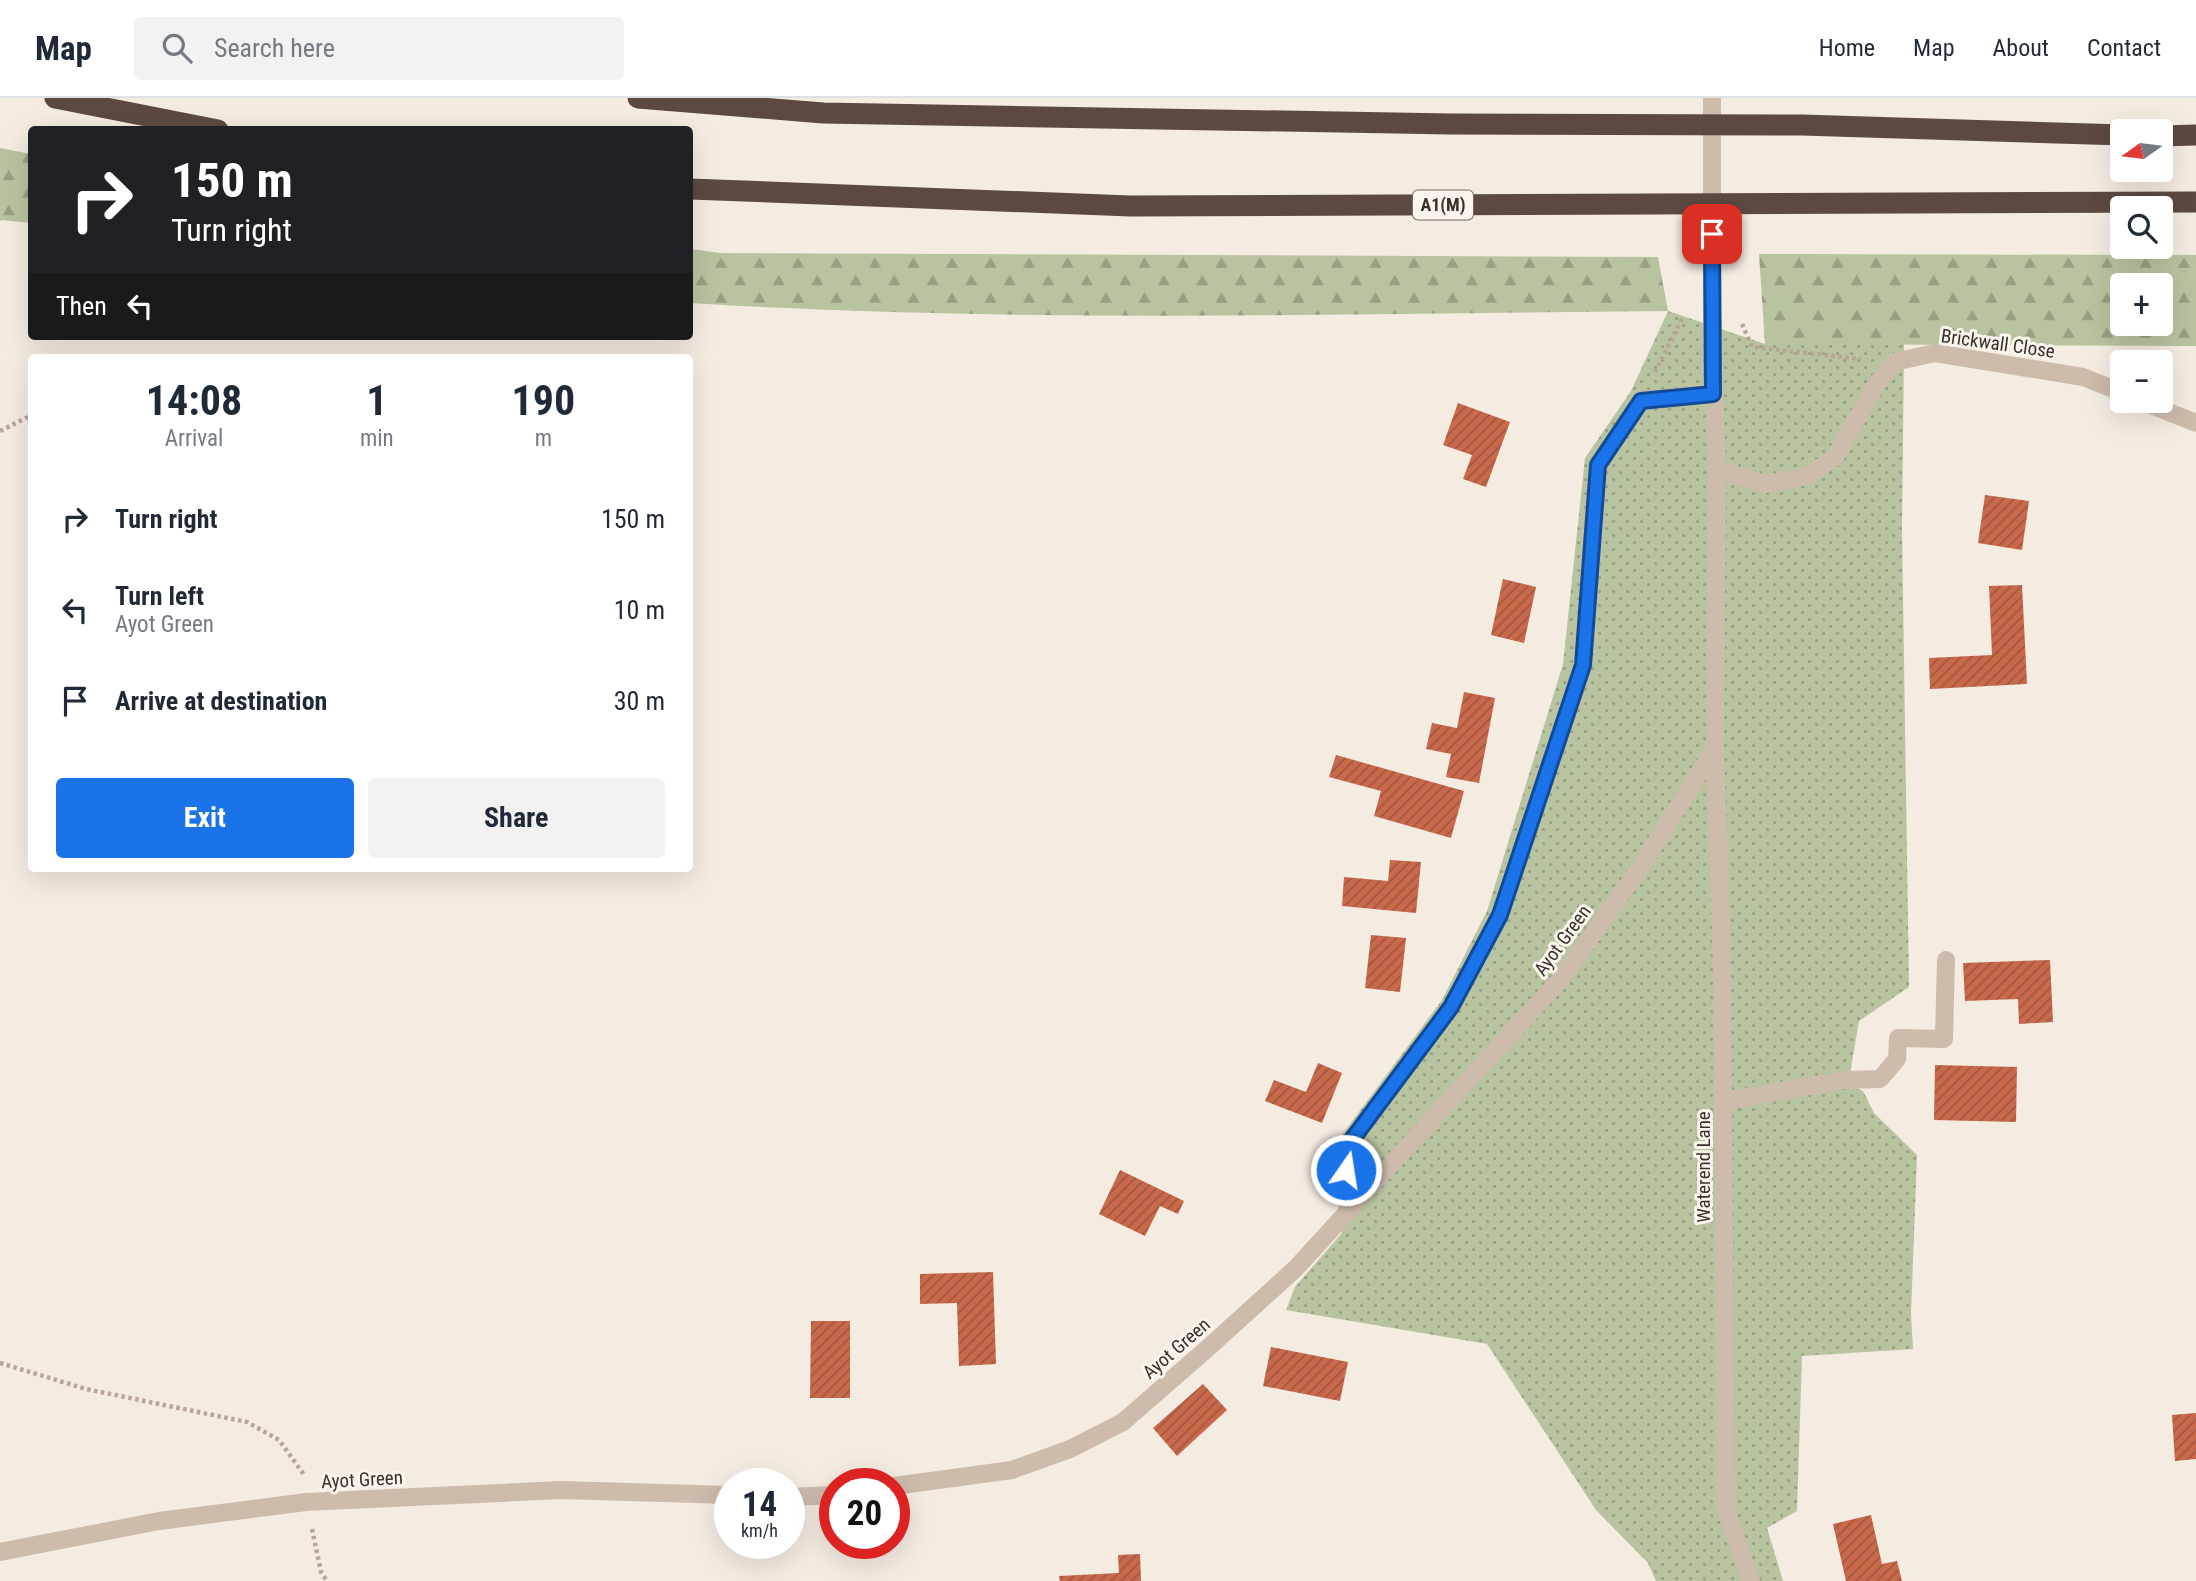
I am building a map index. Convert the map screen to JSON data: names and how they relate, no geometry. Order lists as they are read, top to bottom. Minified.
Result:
{"streets":{"highway":["A1(M)"],"street":["Brickwall Close","Ayot Green","Waterend Lane"]},"crossings":[["Ayot Green","Waterend Lane"]],"north":"left","page":{"header":"Map","search":"Search here","nav":["Home","Map","About","Contact"],"map_buttons":["+","−"],"turn":["150 m","Turn right"],"then":"Then","eta":["14:08","Arrival","1","min","190","m"],"list":[{"name":"Turn right","value":"150 m"},{"name":"Turn left","note":"Ayot Green","value":"10 m"},{"name":"Arrive at destination","value":"30 m"}],"buttons":["Exit","Share"],"speed":"14 km/h","limit":"20"}}
